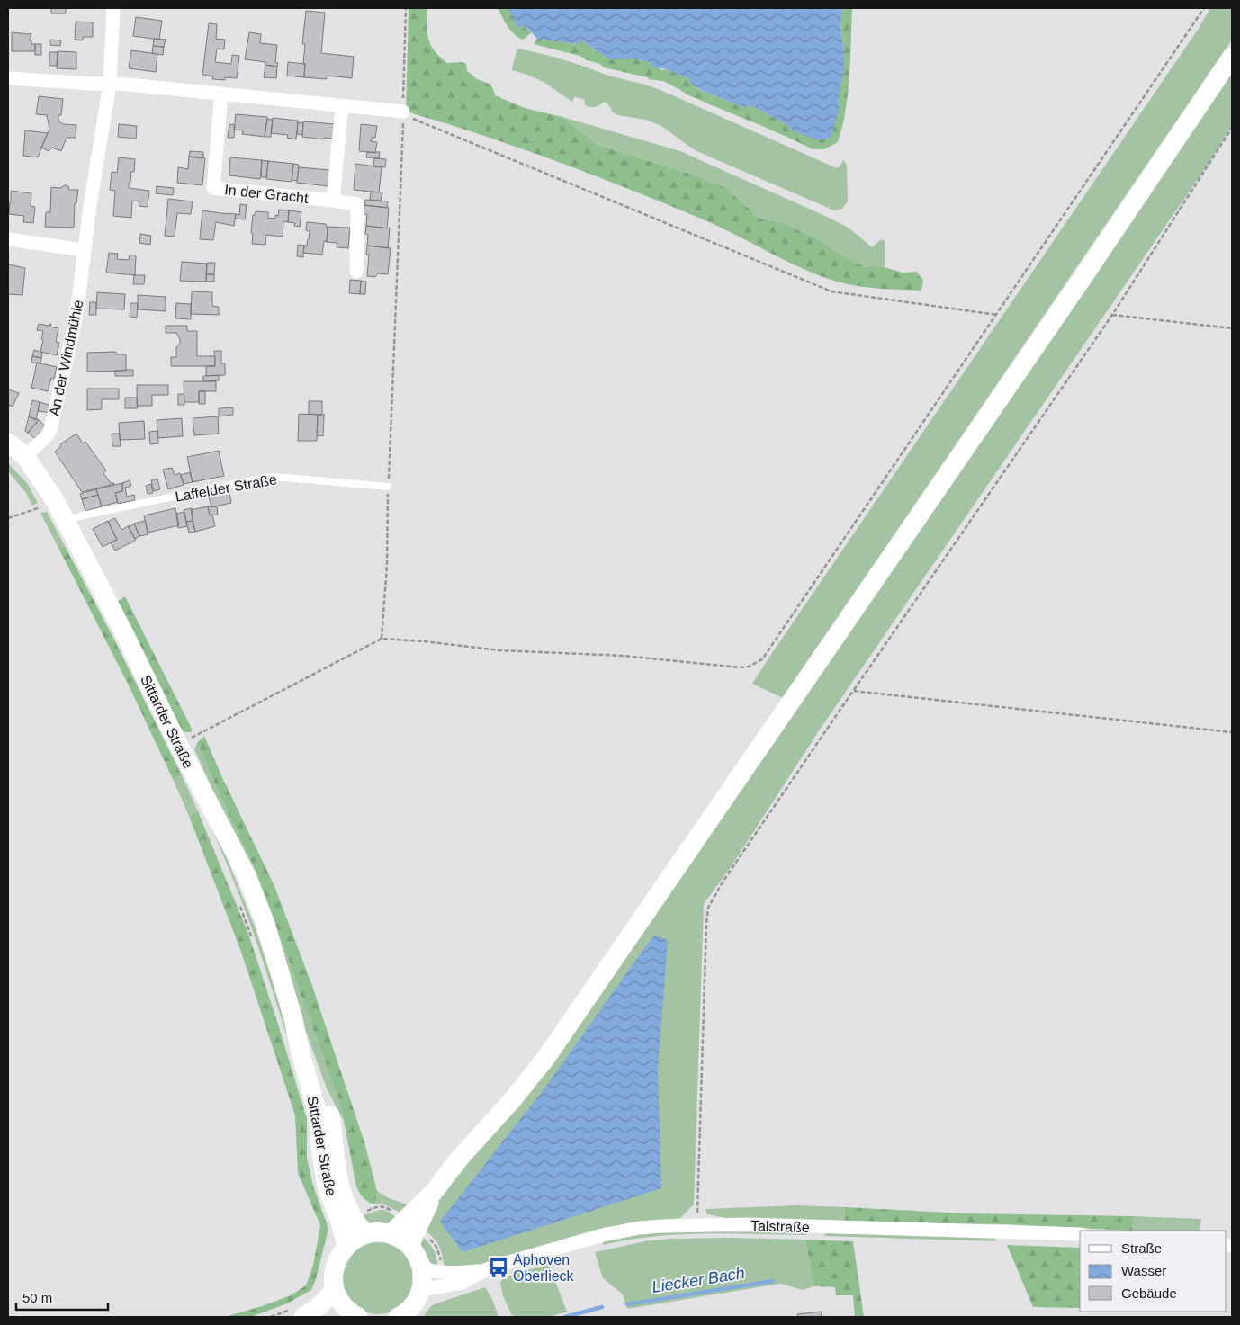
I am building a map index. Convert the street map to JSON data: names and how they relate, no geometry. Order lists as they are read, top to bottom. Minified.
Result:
{"streets":{"main road":["Sittarder Straße"],"street":["In der Gracht","An der Windmühle","Talstraße"],"lane":["Laffelder Straße"]},"crossings":[["An der Windmühle","Sittarder Straße"],["Laffelder Straße","Sittarder Straße"]],"water":["Liecker Bach"],"places":{"bus stop":["Aphoven Oberlieck"]},"legend":["Straße","Wasser","Gebäude"],"scale_bar":"50 m"}
